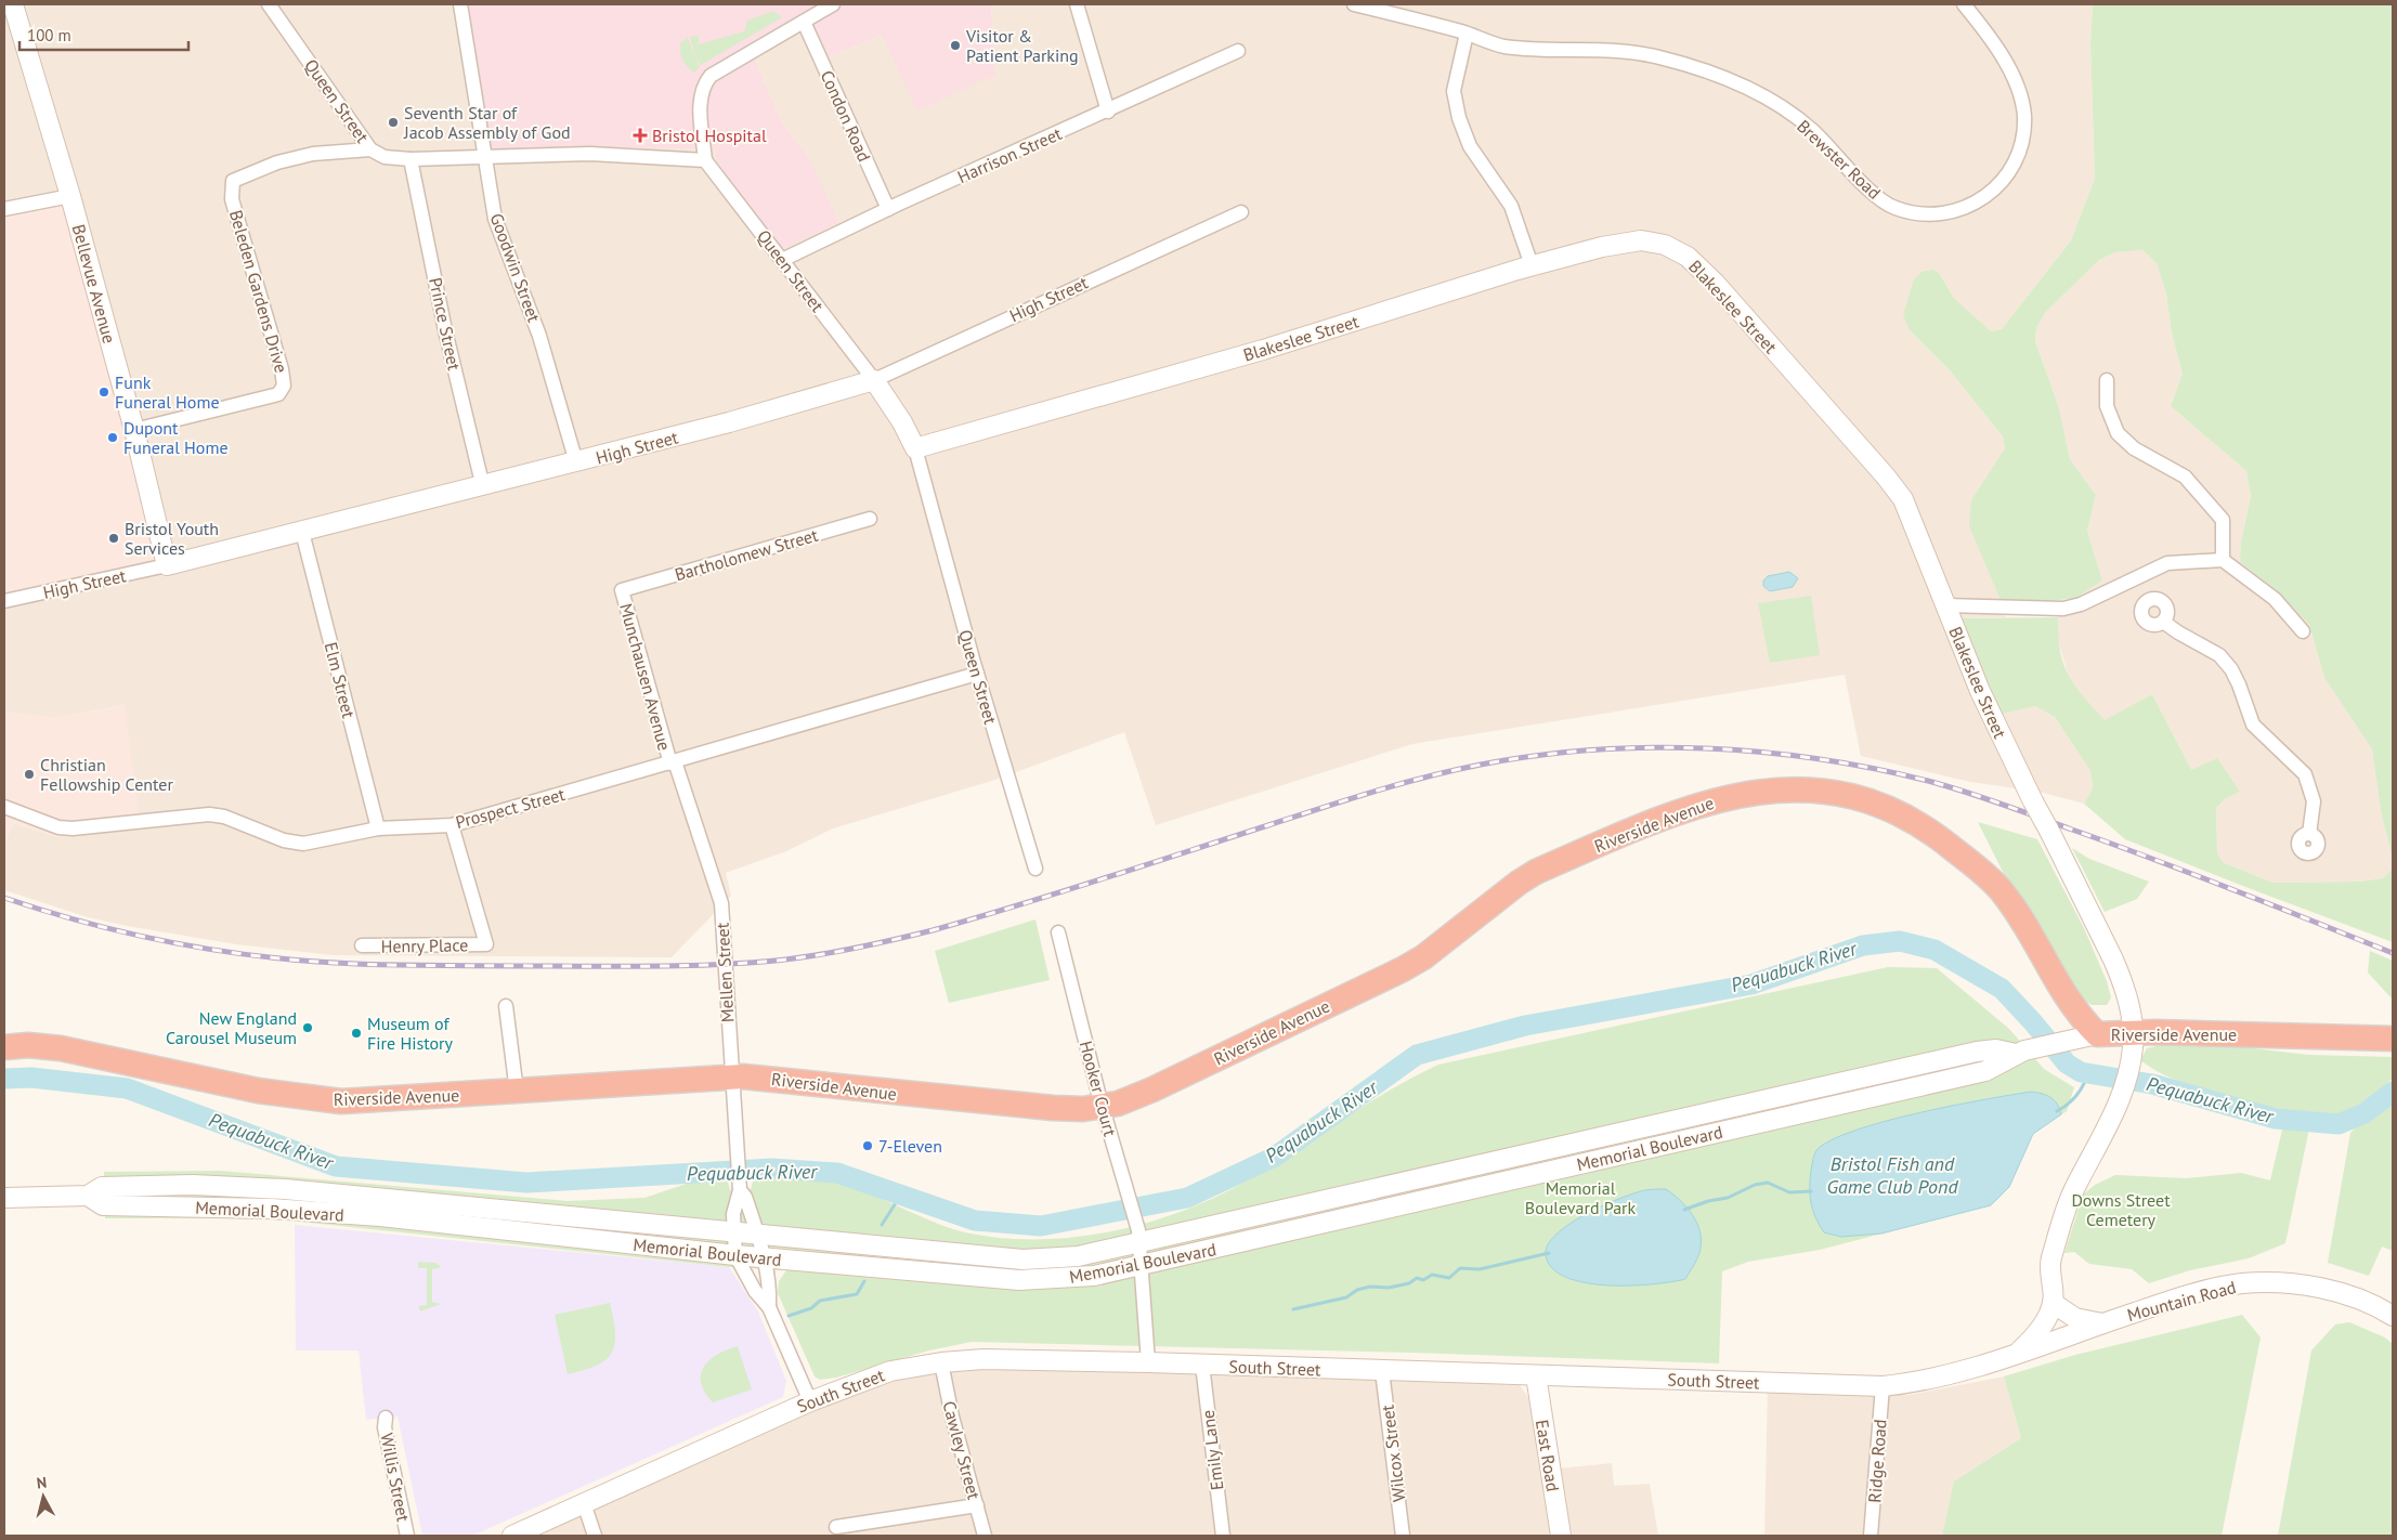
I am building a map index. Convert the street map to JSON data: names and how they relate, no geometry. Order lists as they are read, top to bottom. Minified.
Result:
{"streets":{"highway":["Riverside Avenue"],"main road":["Queen Street","Bellevue Avenue","High Street","Blakeslee Street","Memorial Boulevard","Mountain Road","South Street","East Road"],"street":["Condon Road","Harrison Street","Brewster Road","Goodwin Street","Beleden Gardens Drive","Prince Street","Bartholomew Street","Munchausen Avenue","Elm Street","Prospect Street","Henry Place","Mellen Street","Hooker Court","Cawley Street","Emily Lane","Wilcox Street","Ridge Road","Willis Street"]},"crossings":[["Queen Street","Harrison Street"],["Queen Street","Goodwin Street"],["Queen Street","Beleden Gardens Drive"],["Queen Street","High Street"],["Queen Street","Blakeslee Street"],["Queen Street","Prince Street"],["Queen Street","Prospect Street"],["Condon Road","Harrison Street"],["Goodwin Street","High Street"],["Bellevue Avenue","Beleden Gardens Drive"],["Bellevue Avenue","High Street"],["High Street","Prince Street"],["High Street","Elm Street"],["Blakeslee Street","Riverside Avenue"],["Bartholomew Street","Munchausen Avenue"],["Munchausen Avenue","Prospect Street"],["Munchausen Avenue","Mellen Street"],["Elm Street","Prospect Street"],["Prospect Street","Henry Place"],["Prospect Street","Mellen Street"],["Riverside Avenue","Mellen Street"],["Riverside Avenue","Hooker Court"],["Riverside Avenue","Memorial Boulevard"],["Mellen Street","Memorial Boulevard"],["Mellen Street","South Street"],["Hooker Court","Memorial Boulevard"],["Hooker Court","South Street"],["Mountain Road","South Street"],["South Street","Cawley Street"],["South Street","Emily Lane"],["South Street","Wilcox Street"],["South Street","East Road"],["South Street","Ridge Road"]],"water":["Pequabuck River","Bristol Fish and Game Club Pond"],"parks":["Memorial Boulevard Park","Downs Street Cemetery"],"places":{"other":["Visitor & Patient Parking","Seventh Star of Jacob Assembly of God","Funk Funeral Home","Dupont Funeral Home","Bristol Youth Services","Christian Fellowship Center","New England Carousel Museum","Museum of Fire History","7-Eleven"],"health":["Bristol Hospital"]},"scale_bar":"100 m","north":"top"}
